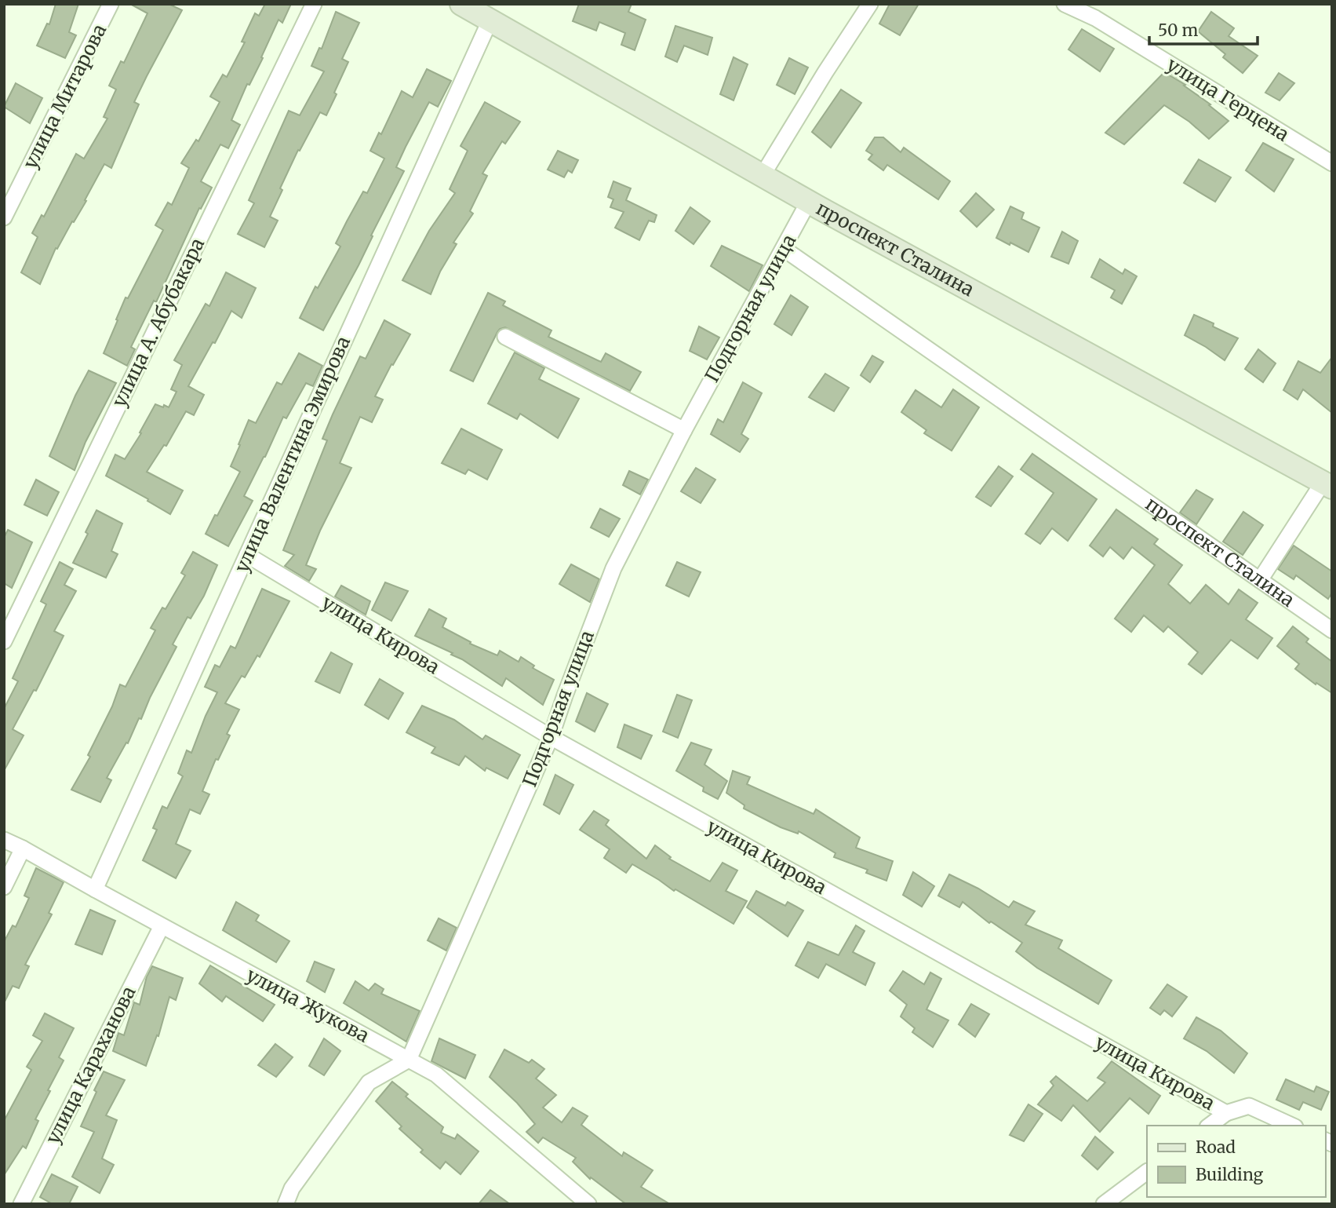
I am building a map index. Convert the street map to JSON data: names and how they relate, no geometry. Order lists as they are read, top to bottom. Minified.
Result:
{"streets":{"street":["улица Митарова","улица Герцена","проспект Сталина","Подгорная улица","улица А. Абубакара","улица Валентина Эмирова","улица Кирова","улица Жукова","улица Караханова"]},"crossings":[["проспект Сталина","Подгорная улица"],["проспект Сталина","улица Валентина Эмирова"],["Подгорная улица","улица Кирова"],["Подгорная улица","улица Жукова"],["улица Валентина Эмирова","улица Кирова"],["улица Валентина Эмирова","улица Жукова"],["улица Жукова","улица Караханова"]],"legend":["Road","Building"],"scale_bar":"50 m"}
